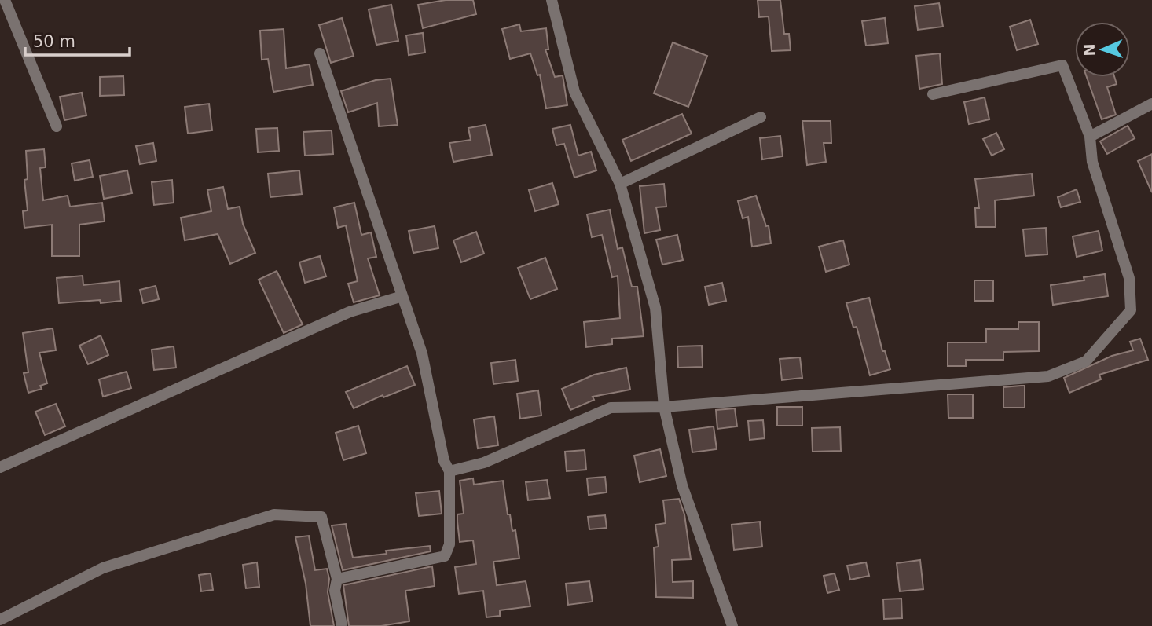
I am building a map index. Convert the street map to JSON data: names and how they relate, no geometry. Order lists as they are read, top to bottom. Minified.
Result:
{"scale_bar":"50 m","north":"left"}
